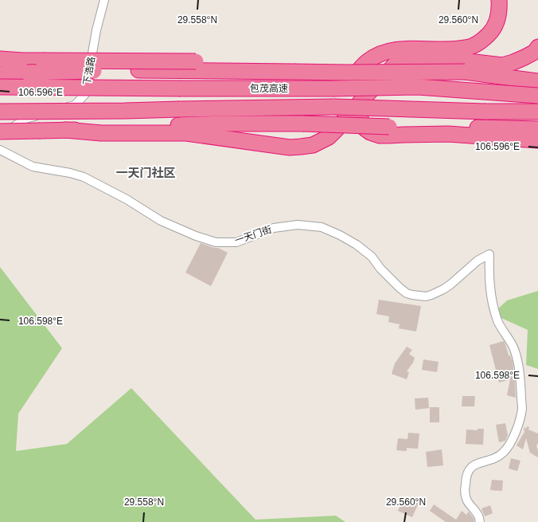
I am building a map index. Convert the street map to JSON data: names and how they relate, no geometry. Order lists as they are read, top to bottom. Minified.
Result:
{"streets":{"highway":["包茂高速"],"street":["下浩路","一天门街"]},"districts":["一天门社区"],"coordinates":["29.558°N","29.560°N","106.596°E","106.598°E"]}
